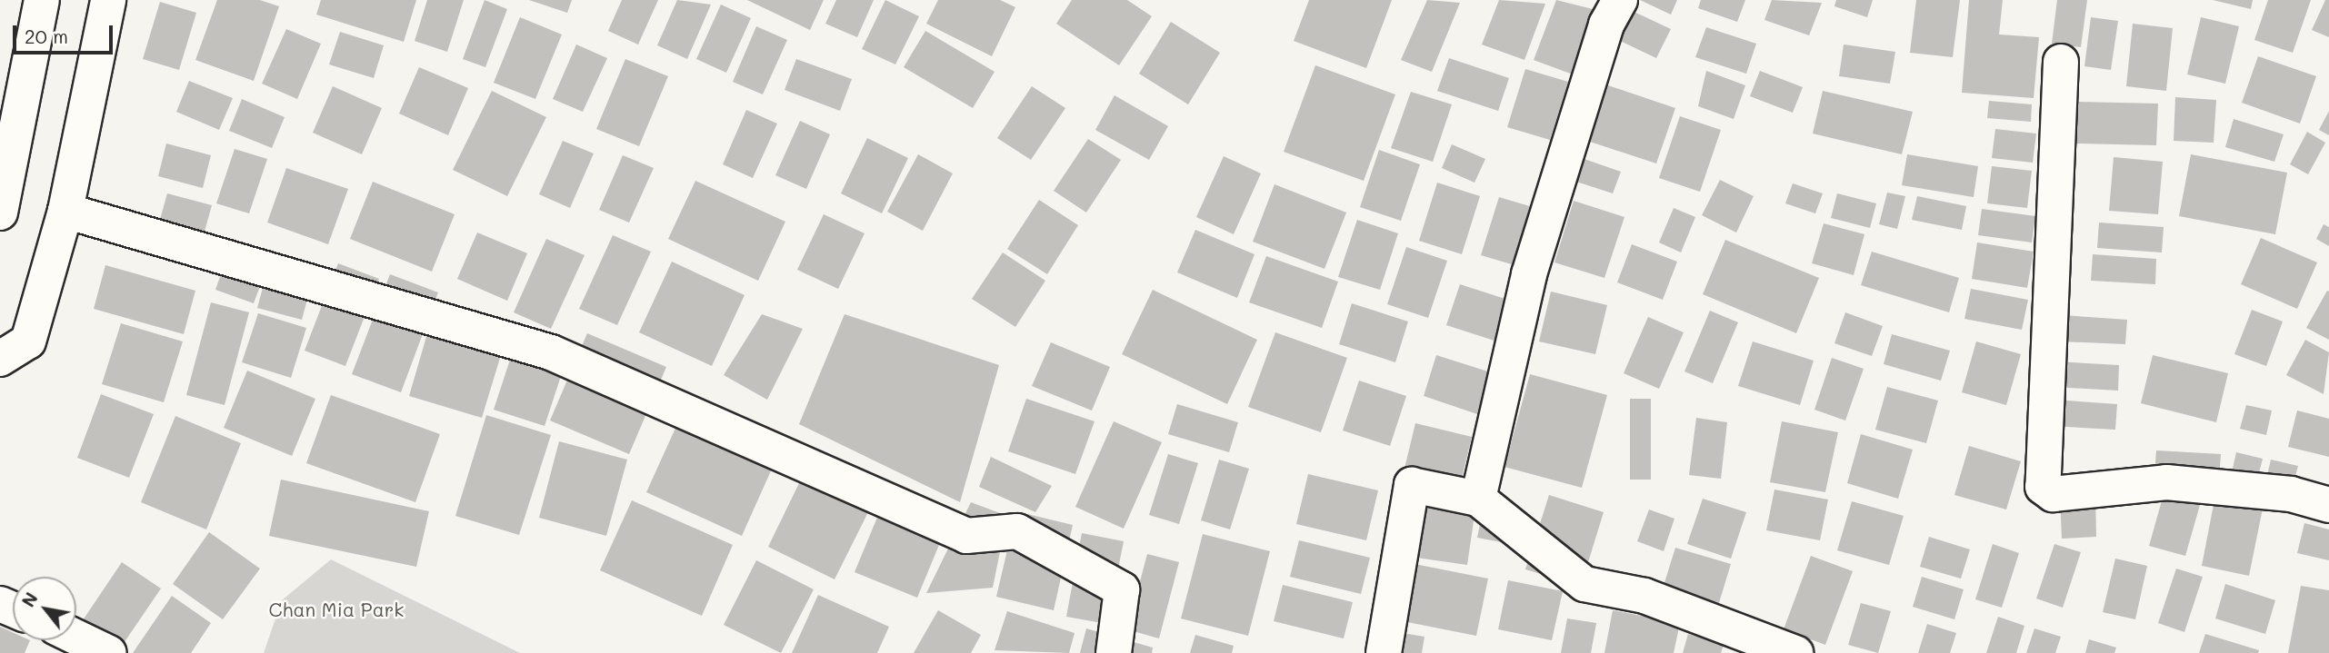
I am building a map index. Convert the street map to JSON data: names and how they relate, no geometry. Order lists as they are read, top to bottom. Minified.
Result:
{"parks":["Chan Mia Park"],"scale_bar":"20 m","north":"top left"}
